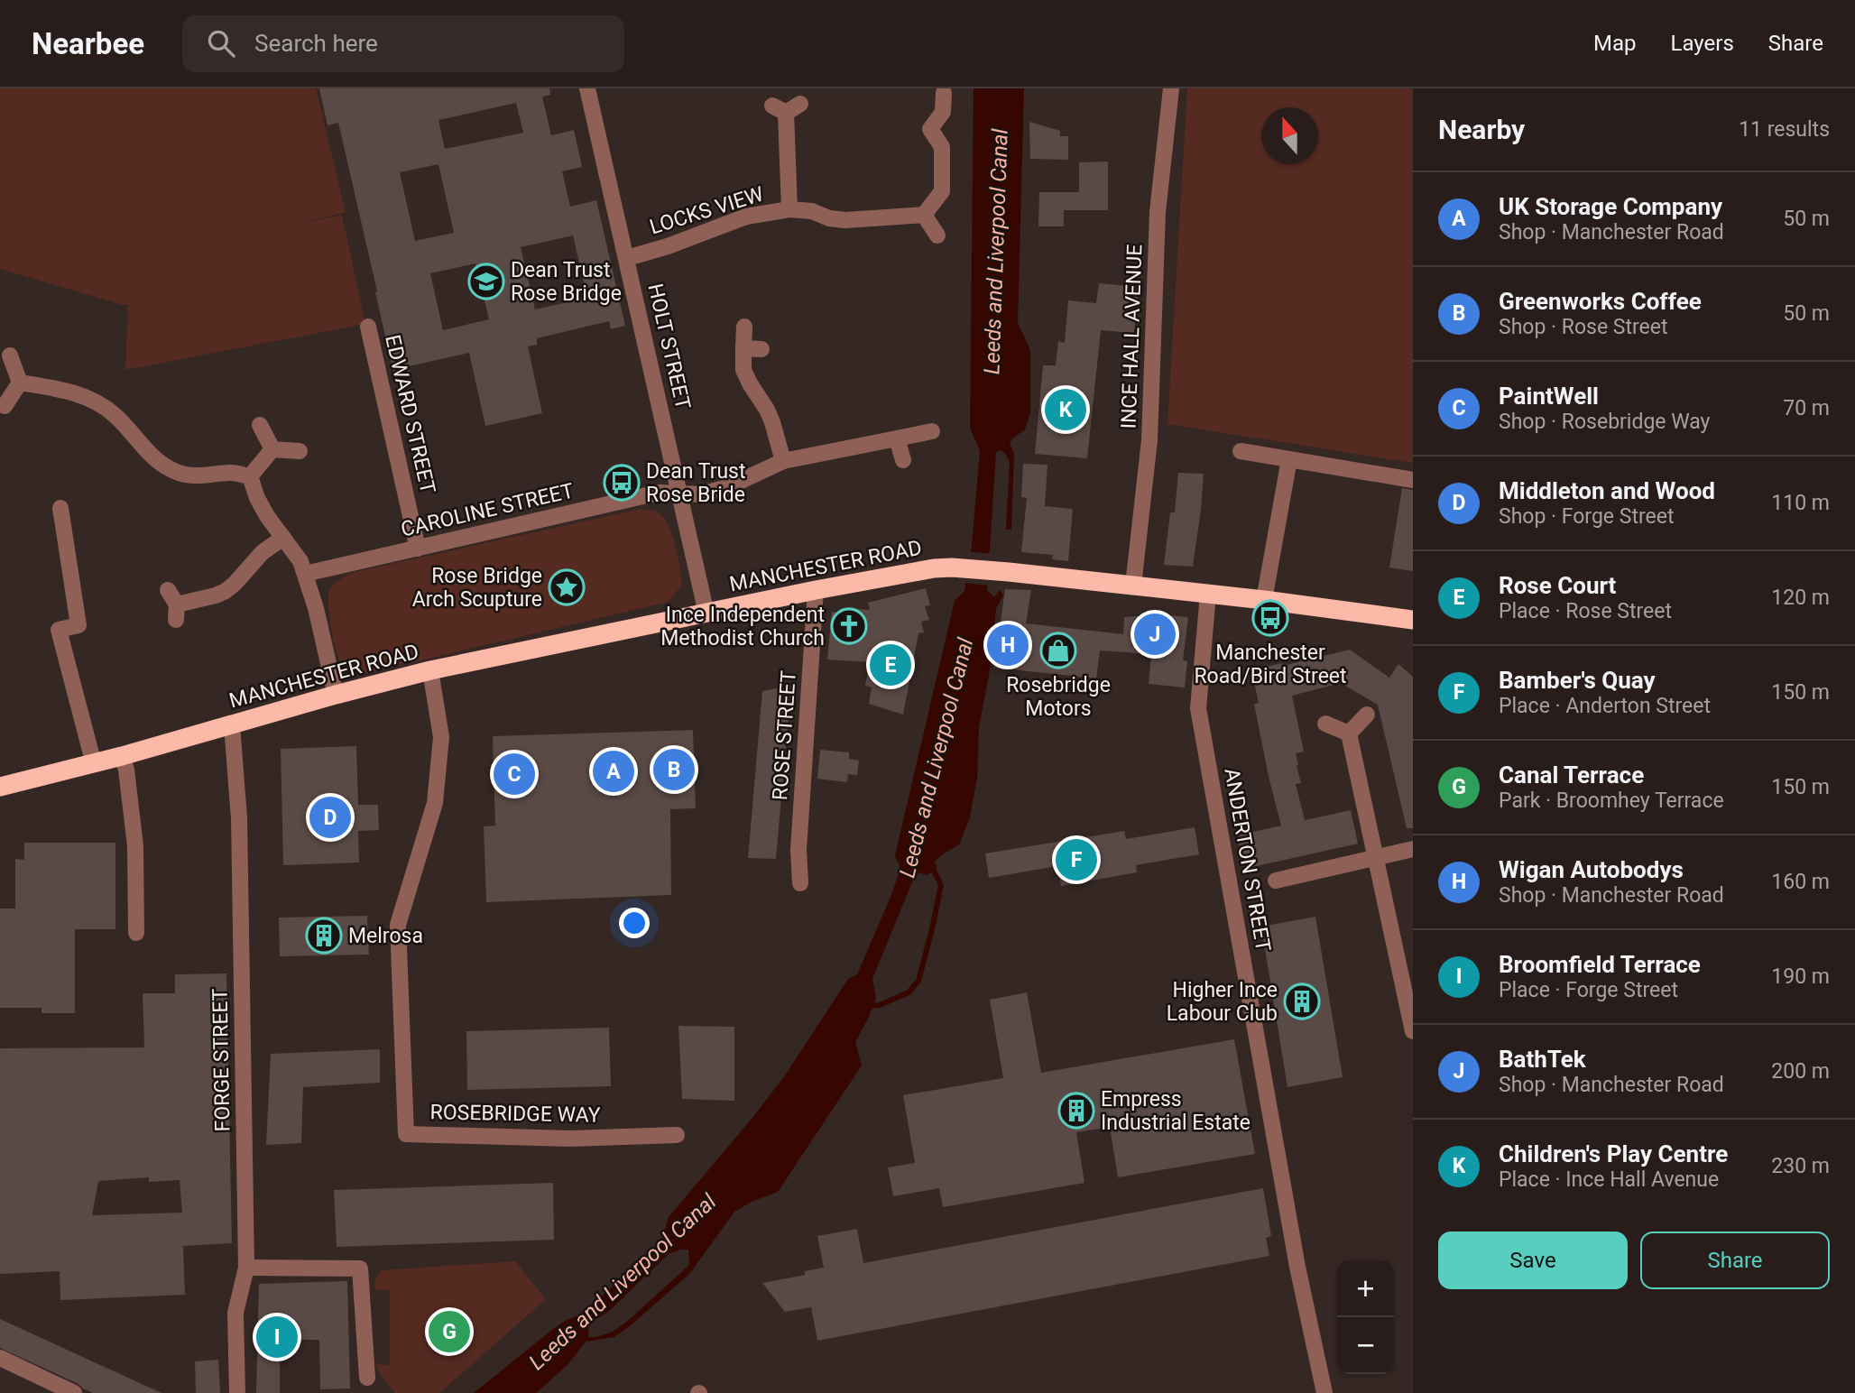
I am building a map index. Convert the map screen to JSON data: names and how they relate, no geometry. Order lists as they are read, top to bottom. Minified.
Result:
{"streets":{"highway":["MANCHESTER ROAD"],"street":["LOCKS VIEW","INCE HALL AVENUE","HOLT STREET","EDWARD STREET","CAROLINE STREET","ROSE STREET","ANDERTON STREET","FORGE STREET","ROSEBRIDGE WAY"]},"crossings":[["LOCKS VIEW","HOLT STREET"],["INCE HALL AVENUE","MANCHESTER ROAD"],["HOLT STREET","CAROLINE STREET"],["HOLT STREET","MANCHESTER ROAD"],["EDWARD STREET","CAROLINE STREET"],["MANCHESTER ROAD","ROSE STREET"],["MANCHESTER ROAD","ANDERTON STREET"],["MANCHESTER ROAD","FORGE STREET"],["MANCHESTER ROAD","ROSEBRIDGE WAY"]],"water":["Leeds and Liverpool Canal"],"places":{"school or university":["Dean Trust Rose Bridge"],"bus stop":["Dean Trust Rose Bride","Manchester Road/Bird Street"],"place":["Rose Bridge Arch Scupture"],"church":["Ince Independent Methodist Church"],"shop":["Rosebridge Motors"],"building":["Melrosa","Higher Ince Labour Club","Empress Industrial Estate"]},"north":"top","page":{"header":"Nearbee","search":"Search here","nav":["Map","Layers","Share"],"heading":["Nearby","11 results"],"list":[{"mark":"A","name":"UK Storage Company","note":"Shop · Manchester Road","value":"50 m"},{"mark":"B","name":"Greenworks Coffee","note":"Shop · Rose Street","value":"50 m"},{"mark":"C","name":"PaintWell","note":"Shop · Rosebridge Way","value":"70 m"},{"mark":"D","name":"Middleton and Wood","note":"Shop · Forge Street","value":"110 m"},{"mark":"E","name":"Rose Court","note":"Place · Rose Street","value":"120 m"},{"mark":"F","name":"Bamber's Quay","note":"Place · Anderton Street","value":"150 m"},{"mark":"G","name":"Canal Terrace","note":"Park · Broomhey Terrace","value":"150 m"},{"mark":"H","name":"Wigan Autobodys","note":"Shop · Manchester Road","value":"160 m"},{"mark":"I","name":"Broomfield Terrace","note":"Place · Forge Street","value":"190 m"},{"mark":"J","name":"BathTek","note":"Shop · Manchester Road","value":"200 m"},{"mark":"K","name":"Children's Play Centre","note":"Place · Ince Hall Avenue","value":"230 m"}],"pins":["K","J","H","E","B","A","C","D","F","G","I"],"buttons":["Save","Share"],"map_buttons":["+","−"]}}
